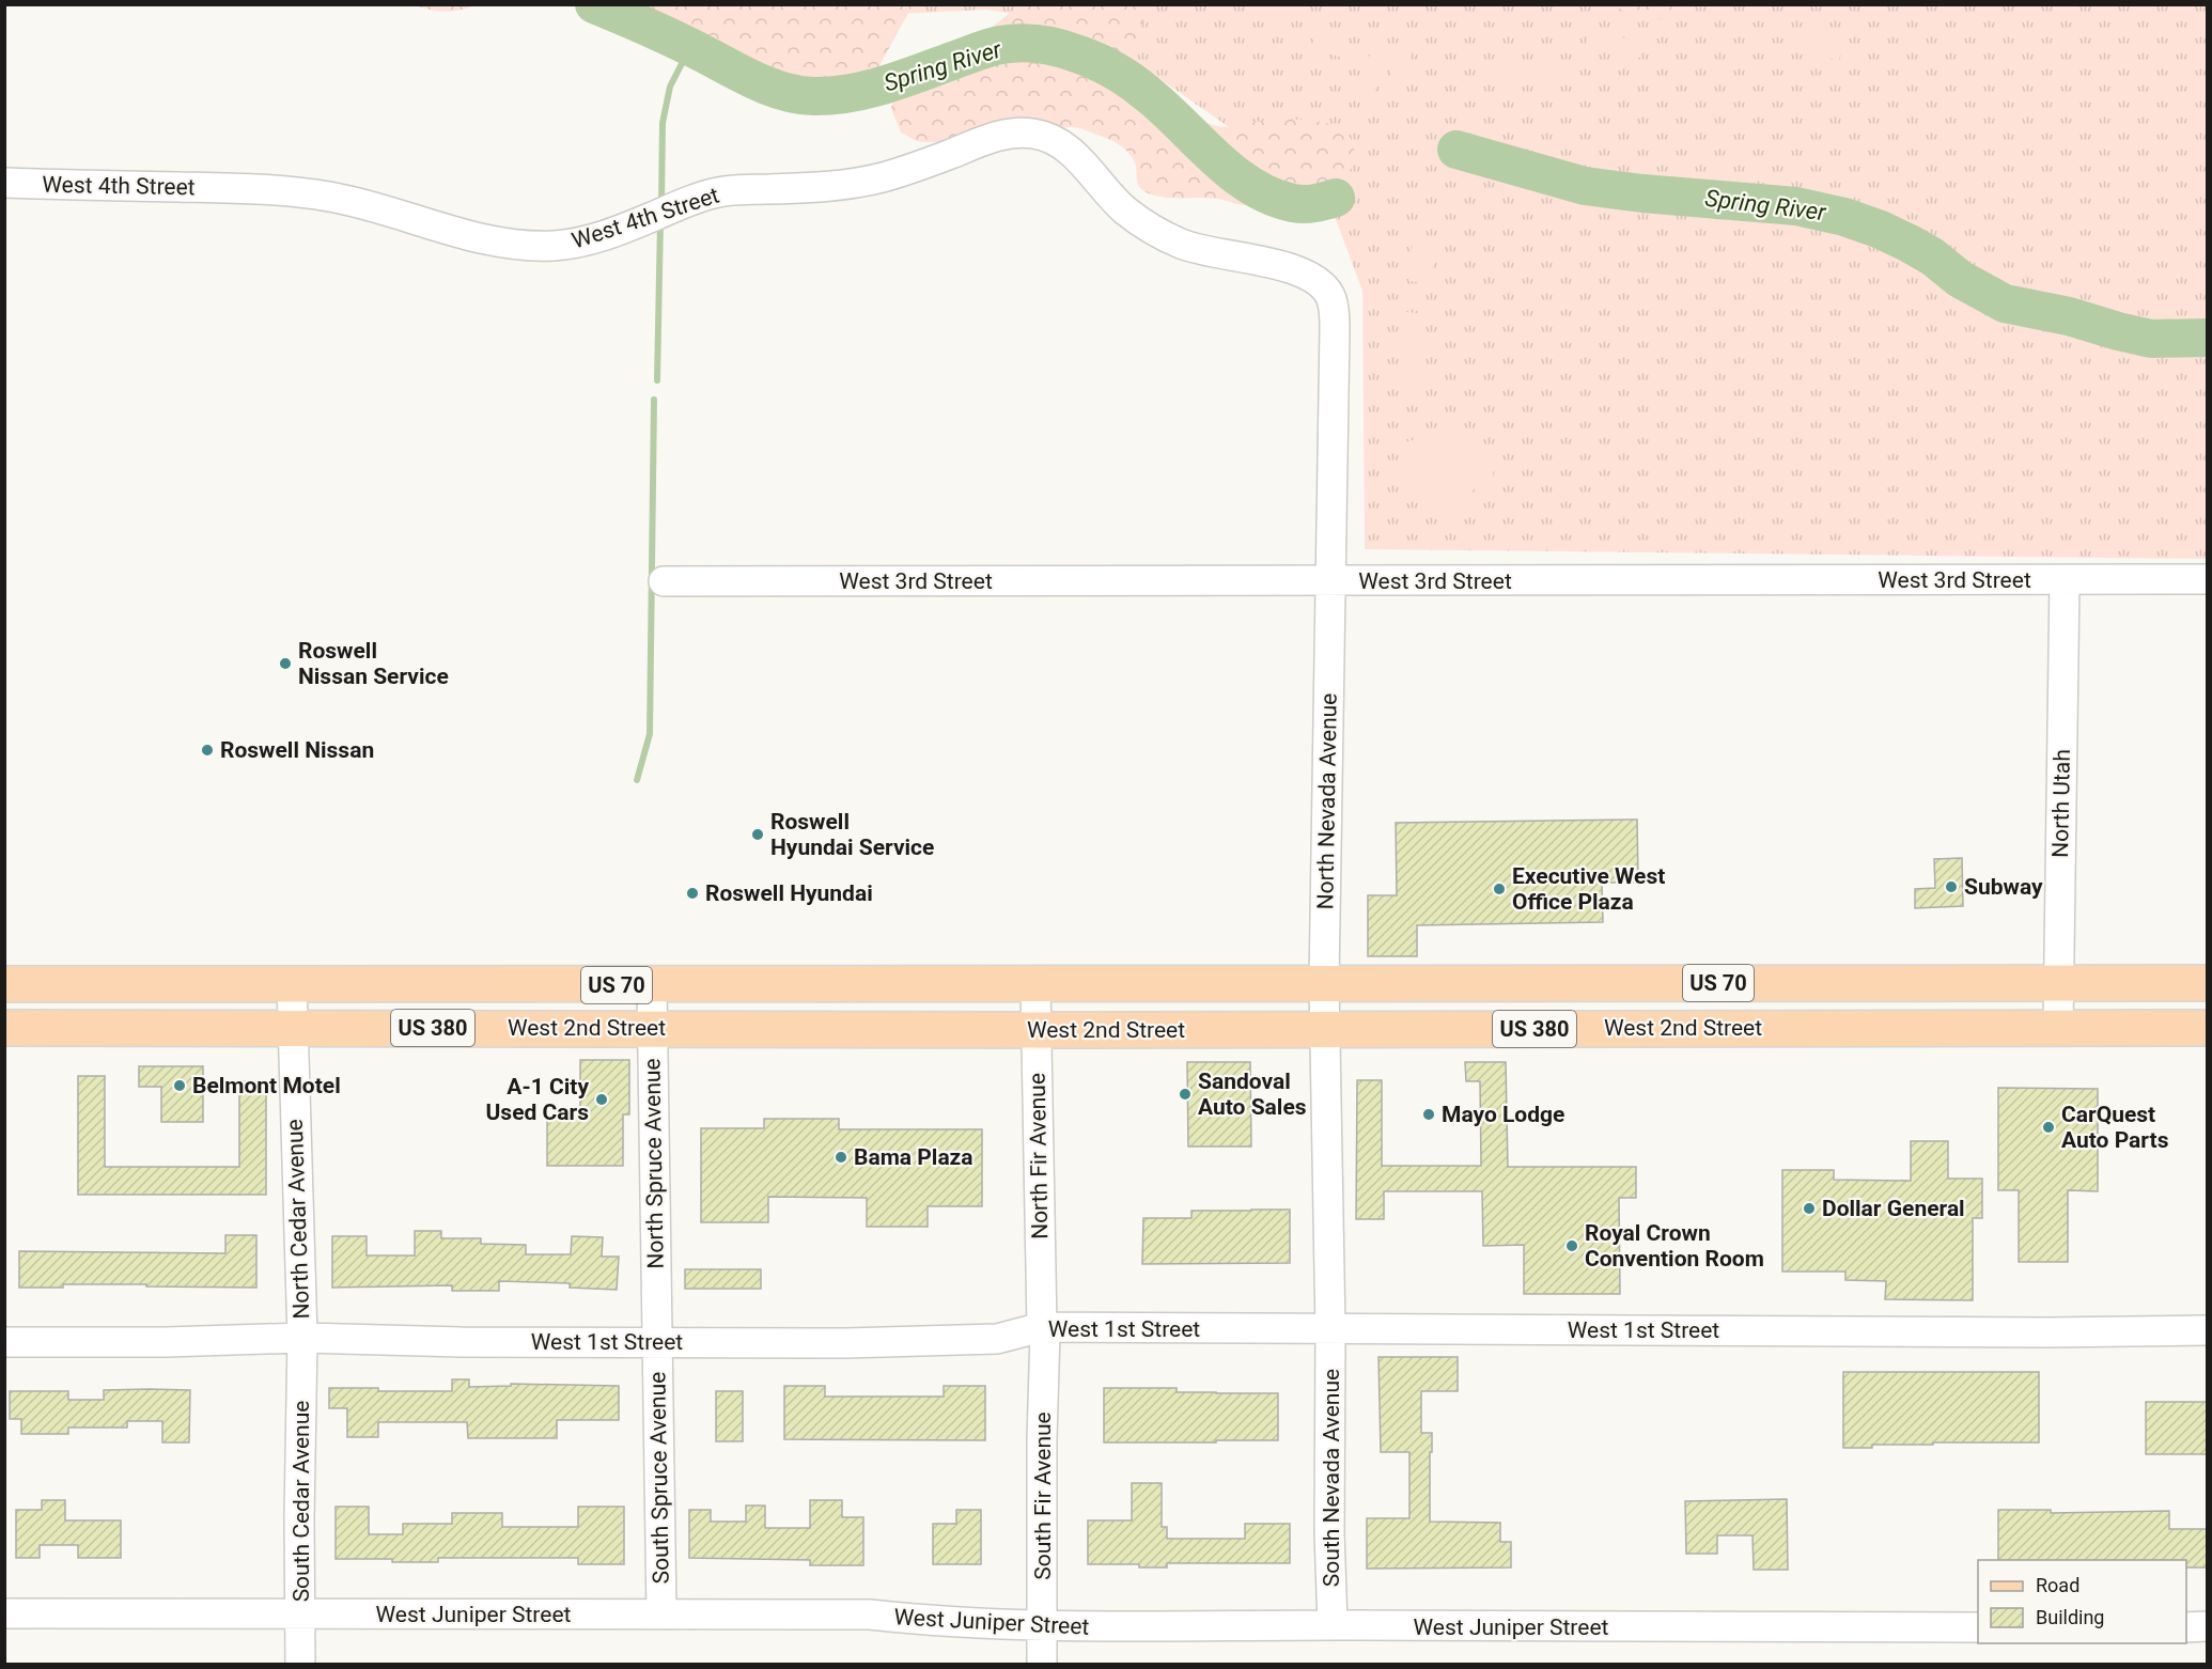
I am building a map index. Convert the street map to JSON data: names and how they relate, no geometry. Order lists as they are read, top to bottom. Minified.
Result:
{"streets":{"main road":["US 70","US 380","West 2nd Street"],"street":["West 4th Street","West 3rd Street","North Nevada Avenue","North Utah","North Fir Avenue","North Spruce Avenue","North Cedar Avenue","West 1st Street","South Spruce Avenue","South Nevada Avenue","South Fir Avenue","South Cedar Avenue","West Juniper Street"]},"crossings":[["West 4th Street","North Nevada Avenue"],["West 3rd Street","North Nevada Avenue"],["West 3rd Street","North Utah"],["North Nevada Avenue","West 2nd Street"],["North Nevada Avenue","West 1st Street"],["North Nevada Avenue","South Nevada Avenue"],["North Utah","West 2nd Street"],["West 2nd Street","North Fir Avenue"],["West 2nd Street","North Spruce Avenue"],["West 2nd Street","North Cedar Avenue"],["North Fir Avenue","West 1st Street"],["North Fir Avenue","South Fir Avenue"],["North Spruce Avenue","West 1st Street"],["North Spruce Avenue","South Spruce Avenue"],["North Cedar Avenue","West 1st Street"],["North Cedar Avenue","South Cedar Avenue"],["West 1st Street","South Spruce Avenue"],["West 1st Street","South Nevada Avenue"],["West 1st Street","South Fir Avenue"],["West 1st Street","South Cedar Avenue"],["South Spruce Avenue","West Juniper Street"],["South Nevada Avenue","West Juniper Street"],["South Fir Avenue","West Juniper Street"],["South Cedar Avenue","West Juniper Street"]],"water":["Spring River"],"places":["Roswell Nissan Service","Roswell Nissan","Roswell Hyundai Service","Subway","Executive West Office Plaza","Roswell Hyundai","Belmont Motel","Sandoval Auto Sales","A-1 City Used Cars","Mayo Lodge","CarQuest Auto Parts","Bama Plaza","Dollar General","Royal Crown Convention Room"],"legend":["Road","Building"]}
